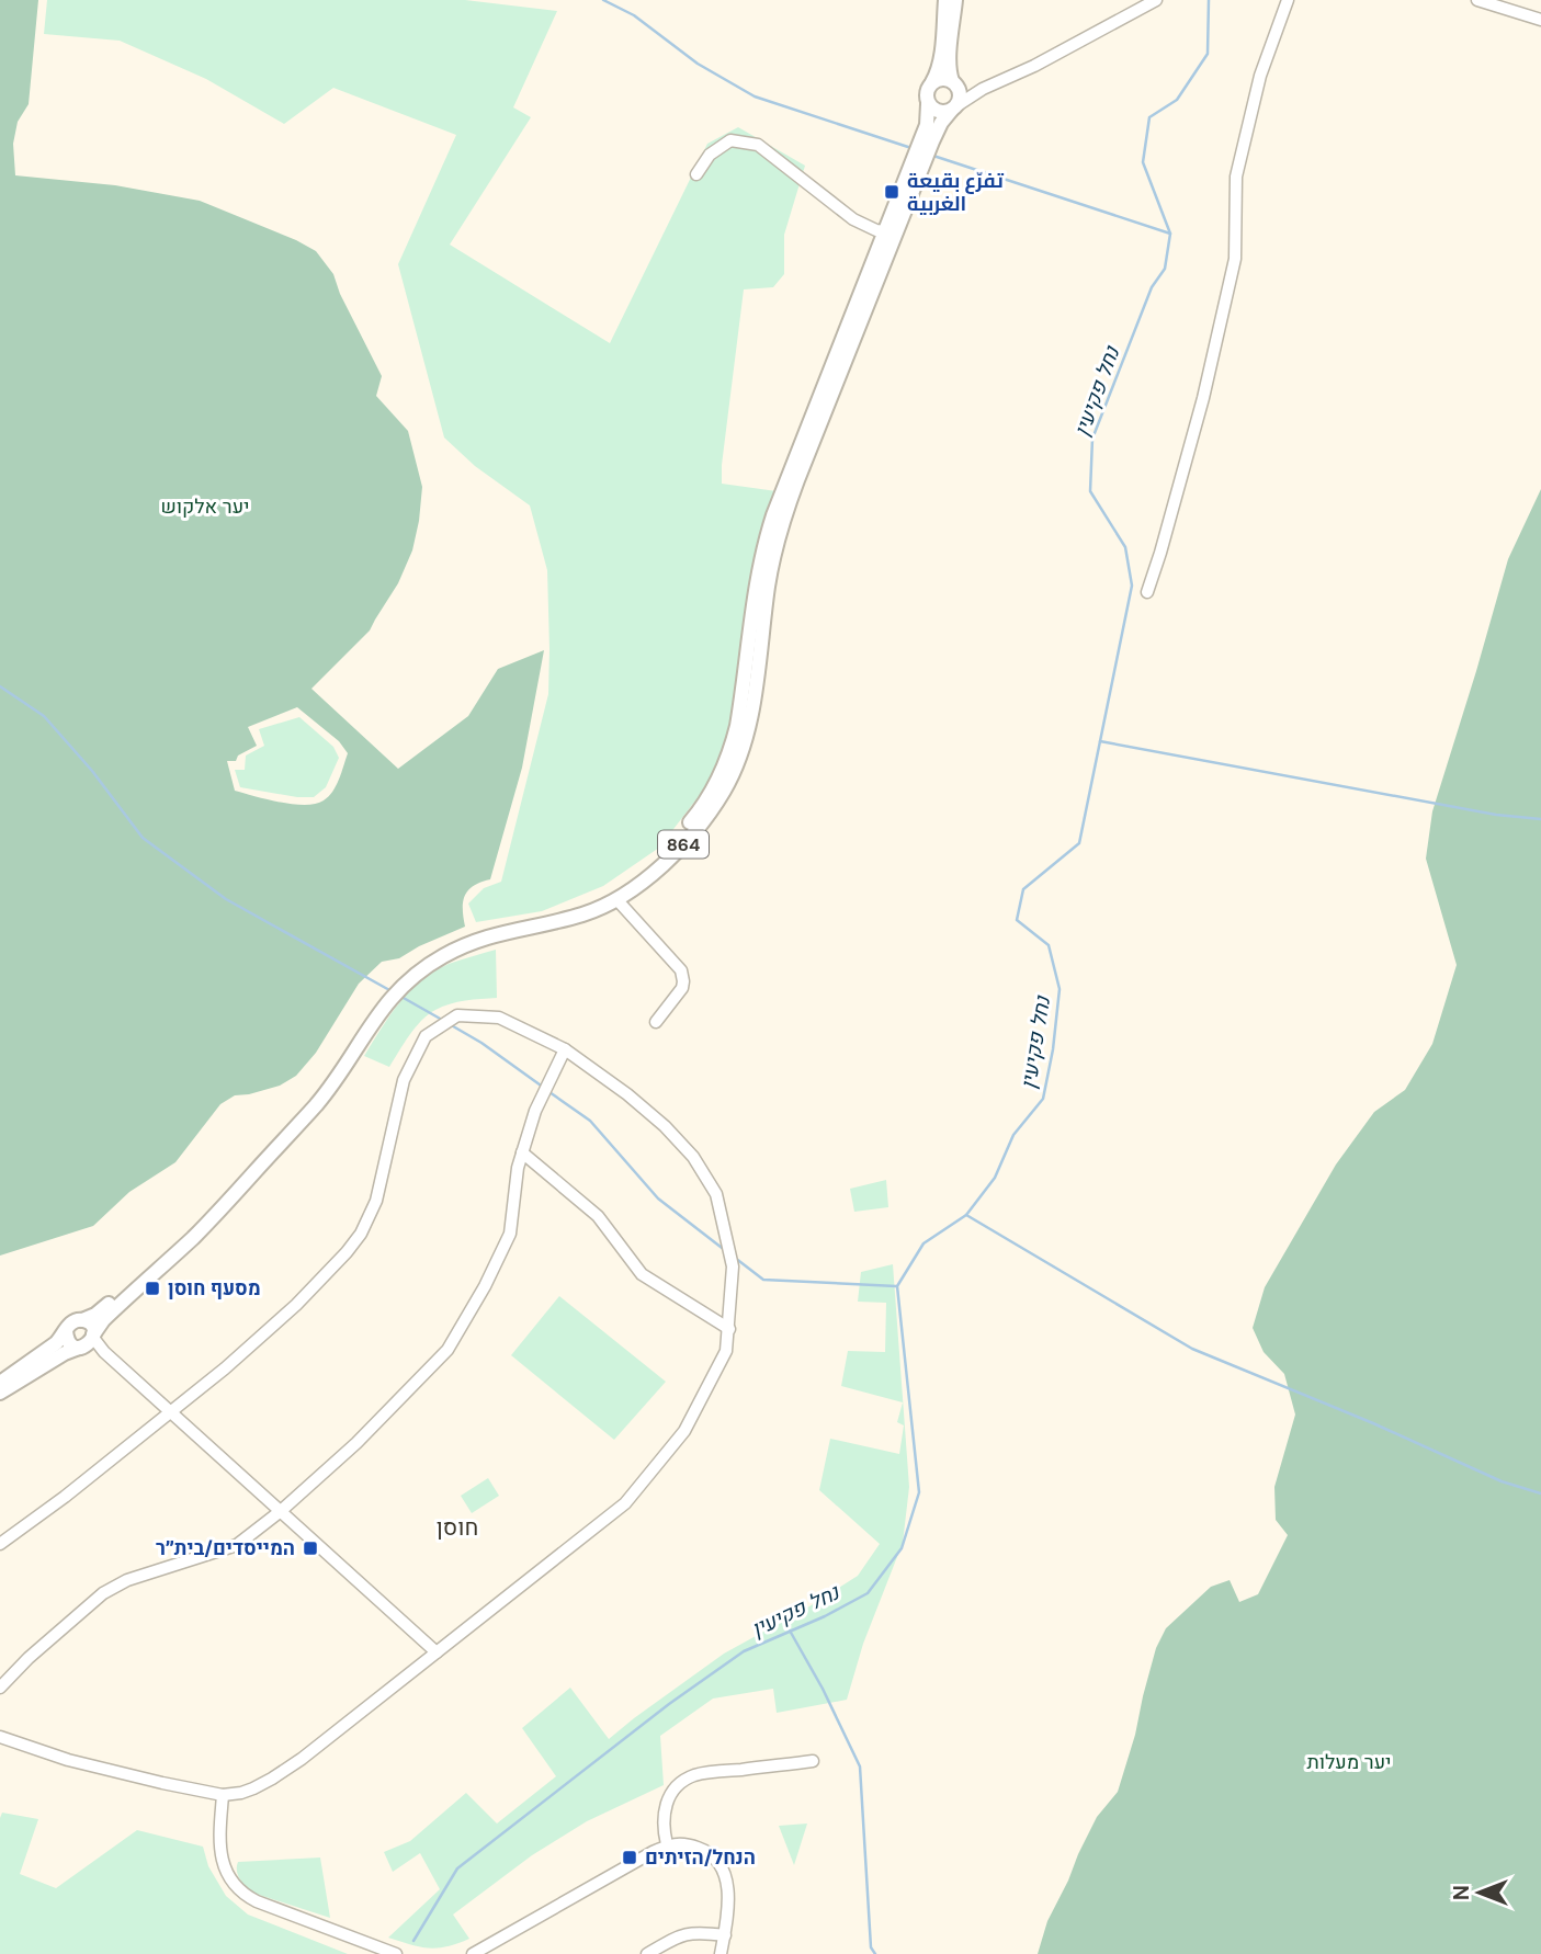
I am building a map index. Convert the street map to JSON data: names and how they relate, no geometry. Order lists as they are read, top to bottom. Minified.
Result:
{"streets":{"main road":["864"]},"districts":["חוסן"],"water":["נחל פקיעין"],"parks":["יער אלקוש","יער מעלות"],"places":{"transit":["تفرّع بقيعة الغربية","מסעף חוסן","המייסדים/בית״ר","הנחל/הזיתים"]},"north":"left"}
